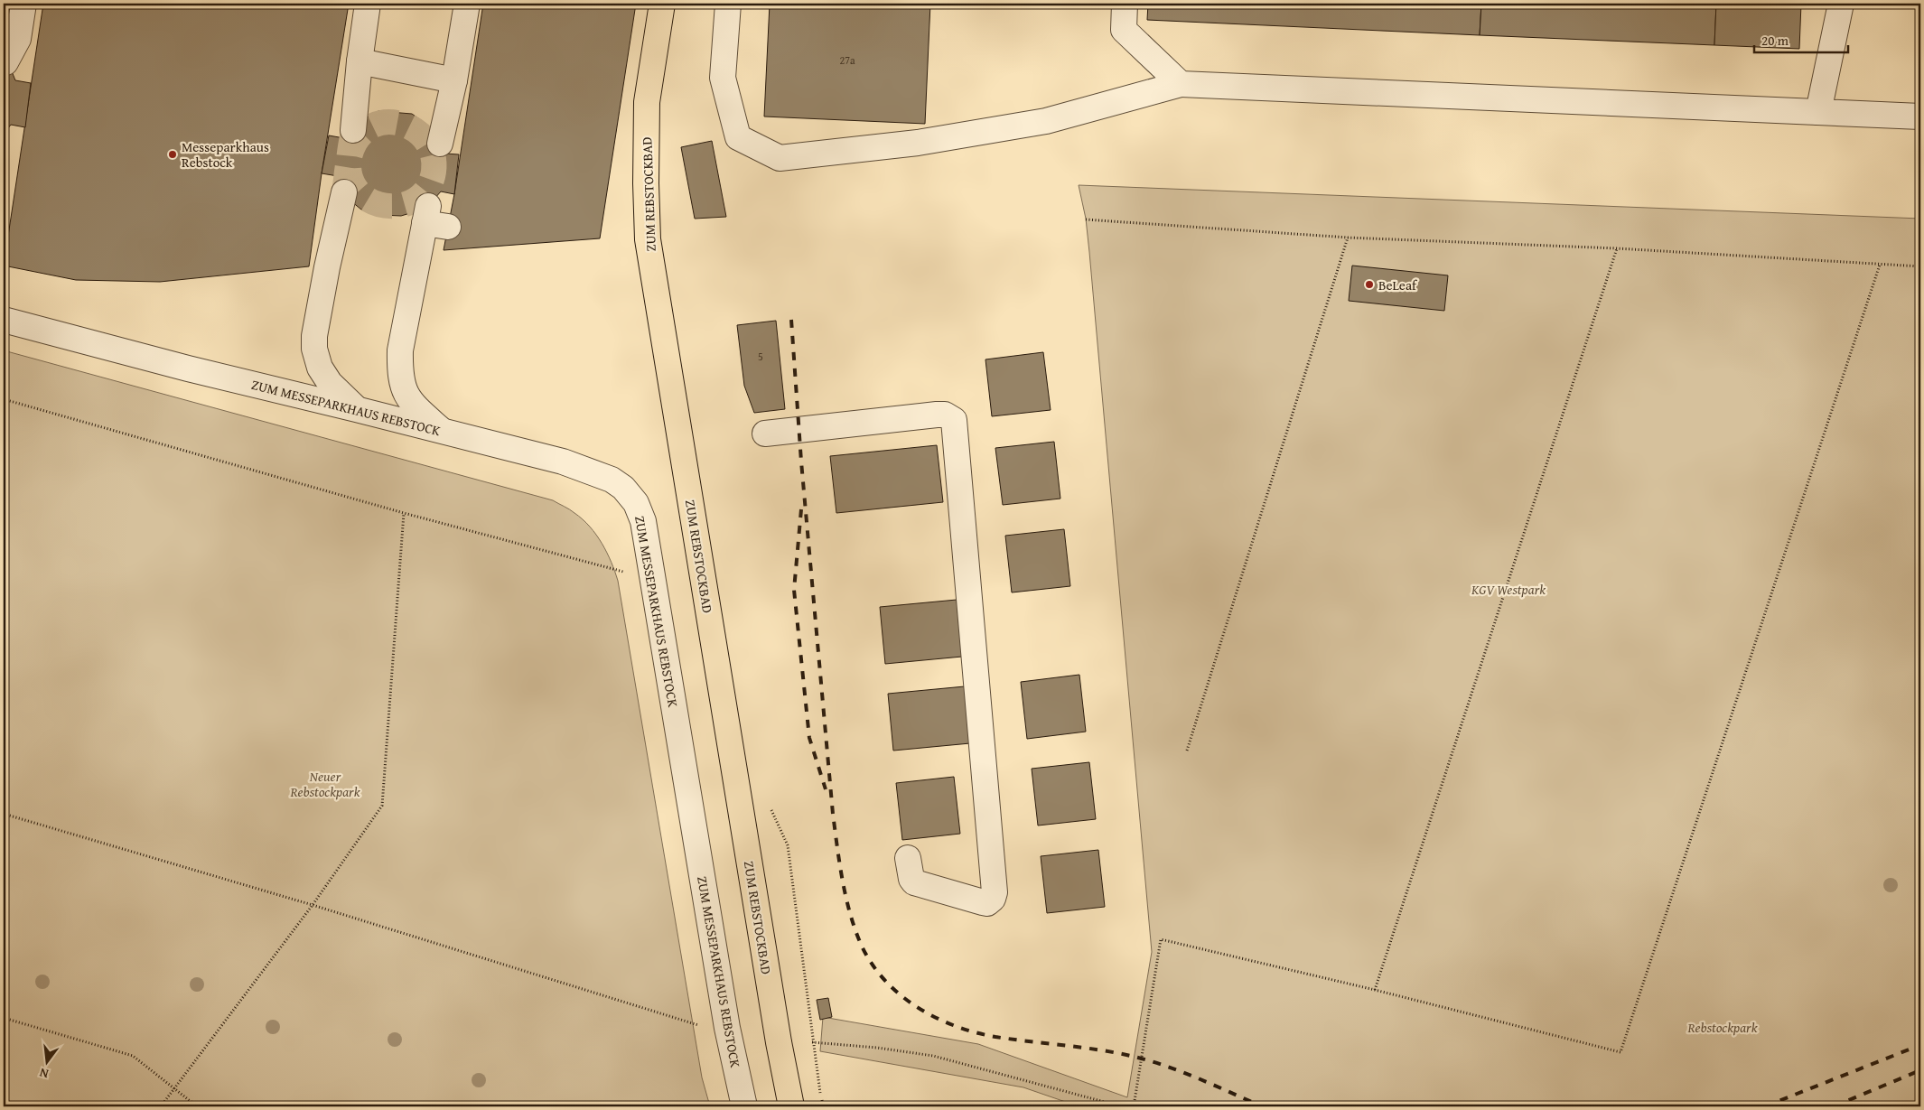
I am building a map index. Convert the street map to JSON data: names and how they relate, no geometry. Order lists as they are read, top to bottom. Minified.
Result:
{"streets":{"main road":["ZUM REBSTOCKBAD"],"street":["ZUM MESSEPARKHAUS REBSTOCK"]},"parks":["KGV Westpark","Neuer Rebstockpark","Rebstockpark"],"places":["Messeparkhaus Rebstock","BeLeaf"],"house_numbers":["27a","5"],"scale_bar":"20 m","north":"bottom"}
